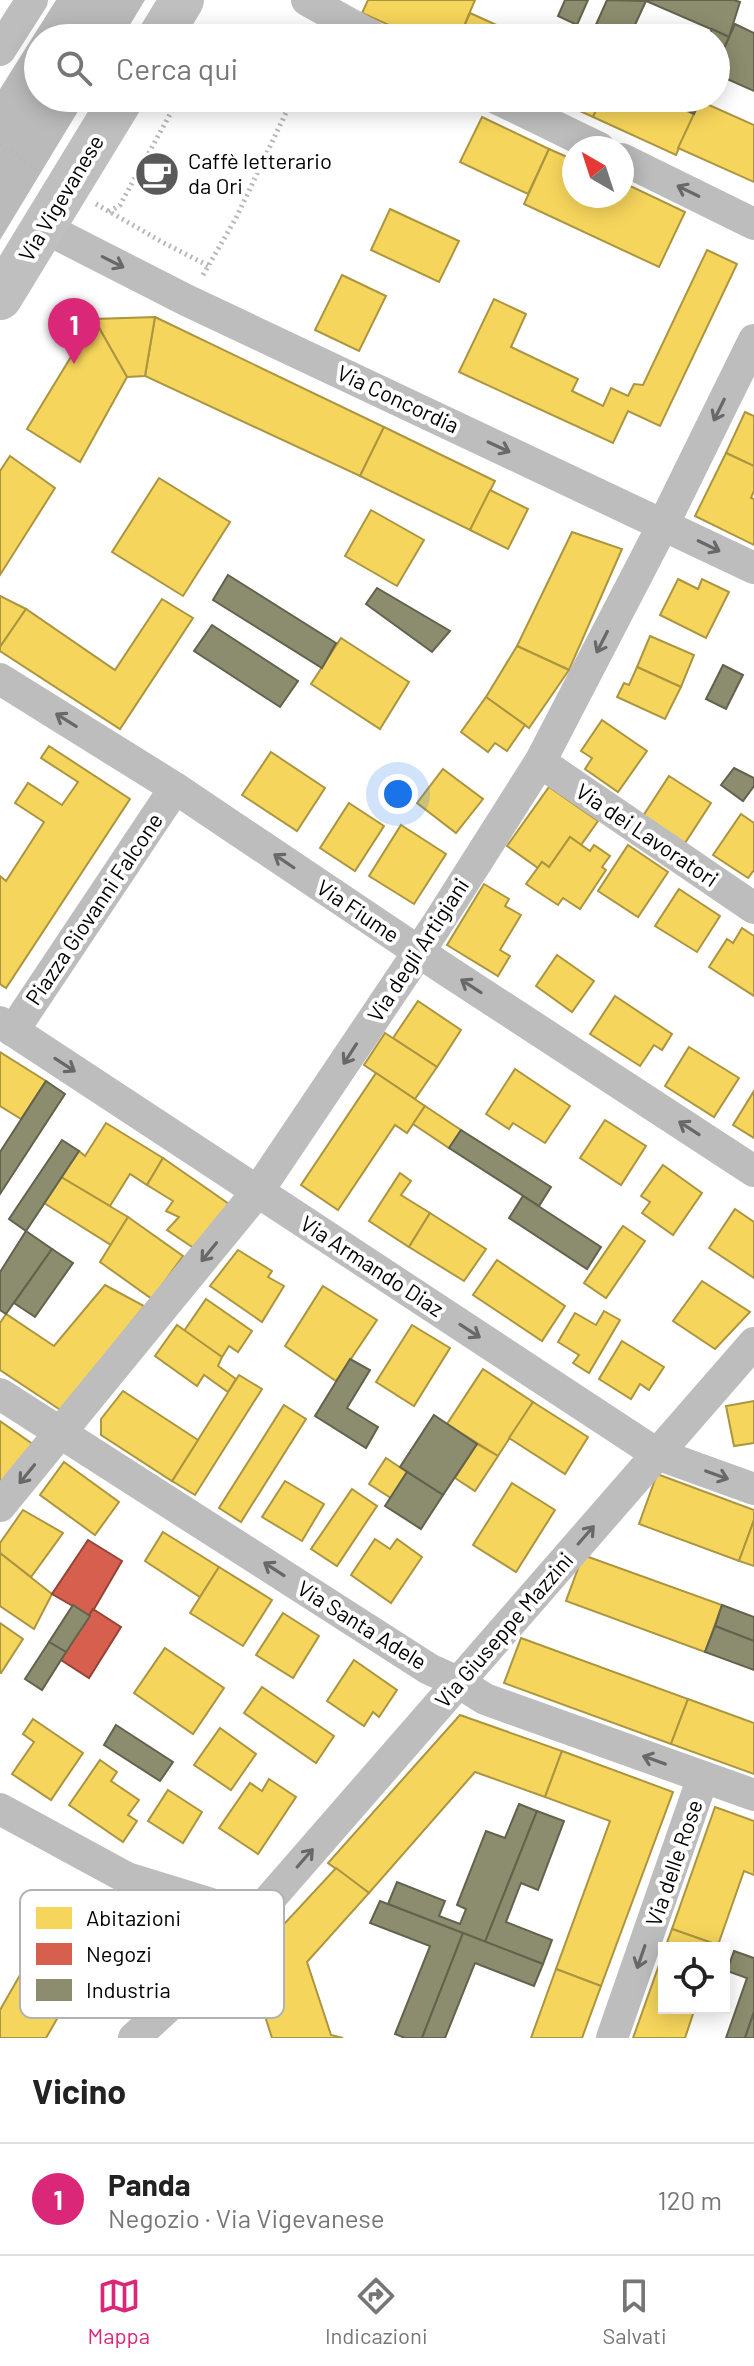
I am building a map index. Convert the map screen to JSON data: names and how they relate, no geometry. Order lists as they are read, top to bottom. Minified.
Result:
{"streets":{"main road":["Via Vigevanese"],"street":["Via Concordia","Via dei Lavoratori","Piazza Giovanni Falcone","Via Fiume","Via degli Artigiani","Via Armando Diaz","Via Santa Adele","Via Giuseppe Mazzini","Via delle Rose"]},"crossings":[["Via Vigevanese","Via Concordia"],["Via Concordia","Via degli Artigiani"],["Via dei Lavoratori","Via degli Artigiani"],["Piazza Giovanni Falcone","Via Fiume"],["Piazza Giovanni Falcone","Via Armando Diaz"],["Via Fiume","Via degli Artigiani"],["Via degli Artigiani","Via Armando Diaz"],["Via degli Artigiani","Via Santa Adele"],["Via Armando Diaz","Via Giuseppe Mazzini"],["Via Santa Adele","Via Giuseppe Mazzini"],["Via Santa Adele","Via delle Rose"]],"one_way":["Via Concordia","Via Fiume","Via degli Artigiani","Via Armando Diaz","Via Santa Adele","Via Giuseppe Mazzini","Via delle Rose"],"places":{"cafe":["Caffè letterario da Ori"]},"legend":["Abitazioni","Negozi","Industria"],"north":"top left","page":{"search":"Cerca qui","pins":"1","heading":"Vicino","list":[{"mark":"1","name":"Panda","note":"Negozio · Via Vigevanese","value":"120 m"}],"nav":["Mappa","Indicazioni","Salvati"]}}
